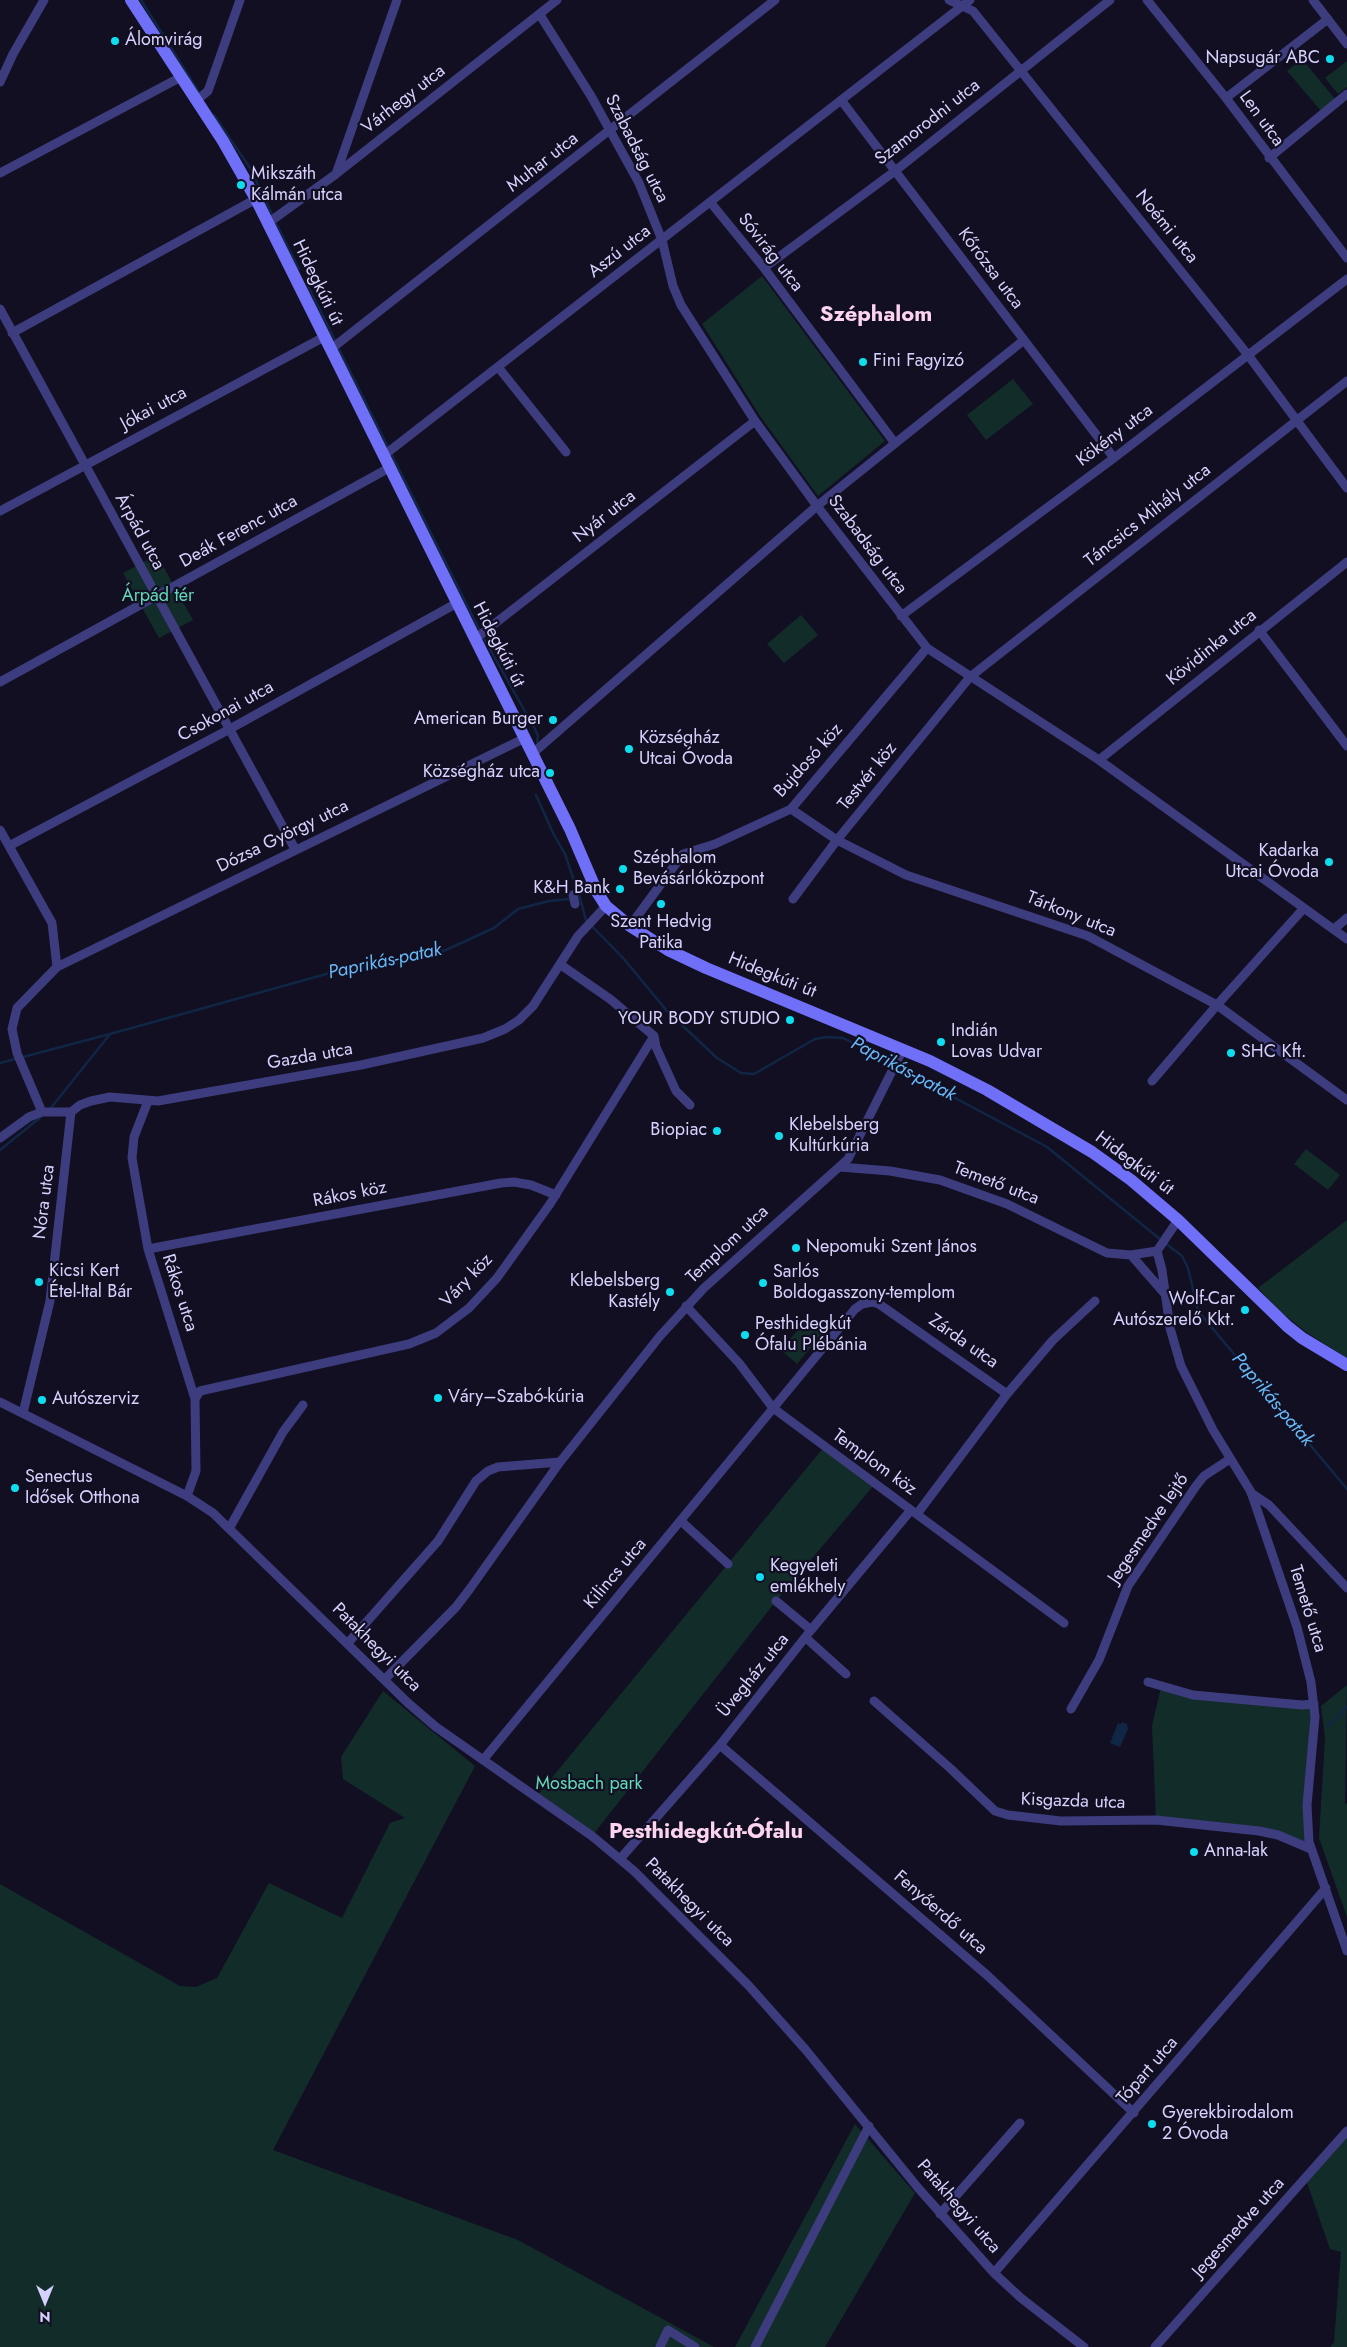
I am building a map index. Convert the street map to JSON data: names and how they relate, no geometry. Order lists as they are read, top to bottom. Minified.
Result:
{"streets":{"main road":["Hidegkúti út"],"street":["Várhegy utca","Len utca","Szamorodni utca","Szabadság utca","Muhar utca","Noémi utca","Aszú utca","Sóvirág utca","Kőrózsa utca","Jókai utca","Kökény utca","Táncsics Mihály utca","Nyár utca","Árpád utca","Deák Ferenc utca","Kövidinka utca","Csokonai utca","Bujdosó köz","Testvér köz","Dózsa György utca","Tárkony utca","Gazda utca","Temető utca","Rákos köz","Nóra utca","Templom utca","Váry köz","Rákos utca","Zárda utca","Templom köz","Jegesmedve lejtő","Kilincs utca","Patakhegyi utca","Üvegház utca","Kisgazda utca","Fenyőerdő utca","Tópart utca","Jegesmedve utca"]},"crossings":[["Várhegy utca","Szabadság utca"],["Várhegy utca","Hidegkúti út"],["Szamorodni utca","Noémi utca"],["Szamorodni utca","Sóvirág utca"],["Szamorodni utca","Kőrózsa utca"],["Szabadság utca","Muhar utca"],["Szabadság utca","Aszú utca"],["Szabadság utca","Kökény utca"],["Szabadság utca","Táncsics Mihály utca"],["Szabadság utca","Nyár utca"],["Szabadság utca","Kövidinka utca"],["Szabadság utca","Bujdosó köz"],["Szabadság utca","Testvér köz"],["Muhar utca","Hidegkúti út"],["Noémi utca","Aszú utca"],["Noémi utca","Kökény utca"],["Noémi utca","Táncsics Mihály utca"],["Aszú utca","Sóvirág utca"],["Aszú utca","Kőrózsa utca"],["Aszú utca","Hidegkúti út"],["Kőrózsa utca","Kökény utca"],["Hidegkúti út","Jókai utca"],["Hidegkúti út","Nyár utca"],["Hidegkúti út","Deák Ferenc utca"],["Hidegkúti út","Csokonai utca"],["Hidegkúti út","Bujdosó köz"],["Hidegkúti út","Dózsa György utca"],["Hidegkúti út","Gazda utca"],["Hidegkúti út","Templom utca"],["Jókai utca","Árpád utca"],["Táncsics Mihály utca","Testvér köz"],["Árpád utca","Deák Ferenc utca"],["Árpád utca","Csokonai utca"],["Árpád utca","Dózsa György utca"],["Bujdosó köz","Tárkony utca"],["Testvér köz","Tárkony utca"],["Dózsa György utca","Gazda utca"],["Gazda utca","Nóra utca"],["Gazda utca","Rákos utca"],["Temető utca","Templom utca"],["Temető utca","Jegesmedve lejtő"],["Temető utca","Kisgazda utca"],["Temető utca","Tópart utca"],["Rákos köz","Váry köz"],["Rákos köz","Rákos utca"],["Nóra utca","Patakhegyi utca"],["Templom utca","Templom köz"],["Templom utca","Patakhegyi utca"],["Váry köz","Rákos utca"],["Rákos utca","Patakhegyi utca"],["Zárda utca","Templom köz"],["Zárda utca","Kilincs utca"],["Zárda utca","Üvegház utca"],["Templom köz","Kilincs utca"],["Templom köz","Üvegház utca"],["Kilincs utca","Patakhegyi utca"],["Patakhegyi utca","Üvegház utca"],["Patakhegyi utca","Tópart utca"],["Üvegház utca","Fenyőerdő utca"],["Fenyőerdő utca","Tópart utca"]],"districts":["Széphalom","Pesthidegkút-Ófalu"],"water":["Paprikás-patak"],"parks":["Árpád tér","Mosbach park"],"places":["Álomvirág","Napsugár ABC","Mikszáth Kálmán utca","Fini Fagyizó","American Burger","Községház Utcai Óvoda","Községház utca","Kadarka Utcai Óvoda","Széphalom Bevásárlóközpont","K&H Bank","Szent Hedvig Patika","YOUR BODY STUDIO","Indián Lovas Udvar","SHC Kft.","Biopiac","Klebelsberg Kultúrkúria","Nepomuki Szent János","Kicsi Kert Étel-Ital Bár","Sarlós Boldogasszony-templom","Klebelsberg Kastély","Wolf-Car Autószerelő Kkt.","Pesthidegkút Ófalu Plébánia","Váry–Szabó-kúria","Autószerviz","Senectus Idősek Otthona","Kegyeleti emlékhely","Anna-lak","Gyerekbirodalom 2 Óvoda"],"north":"bottom"}
